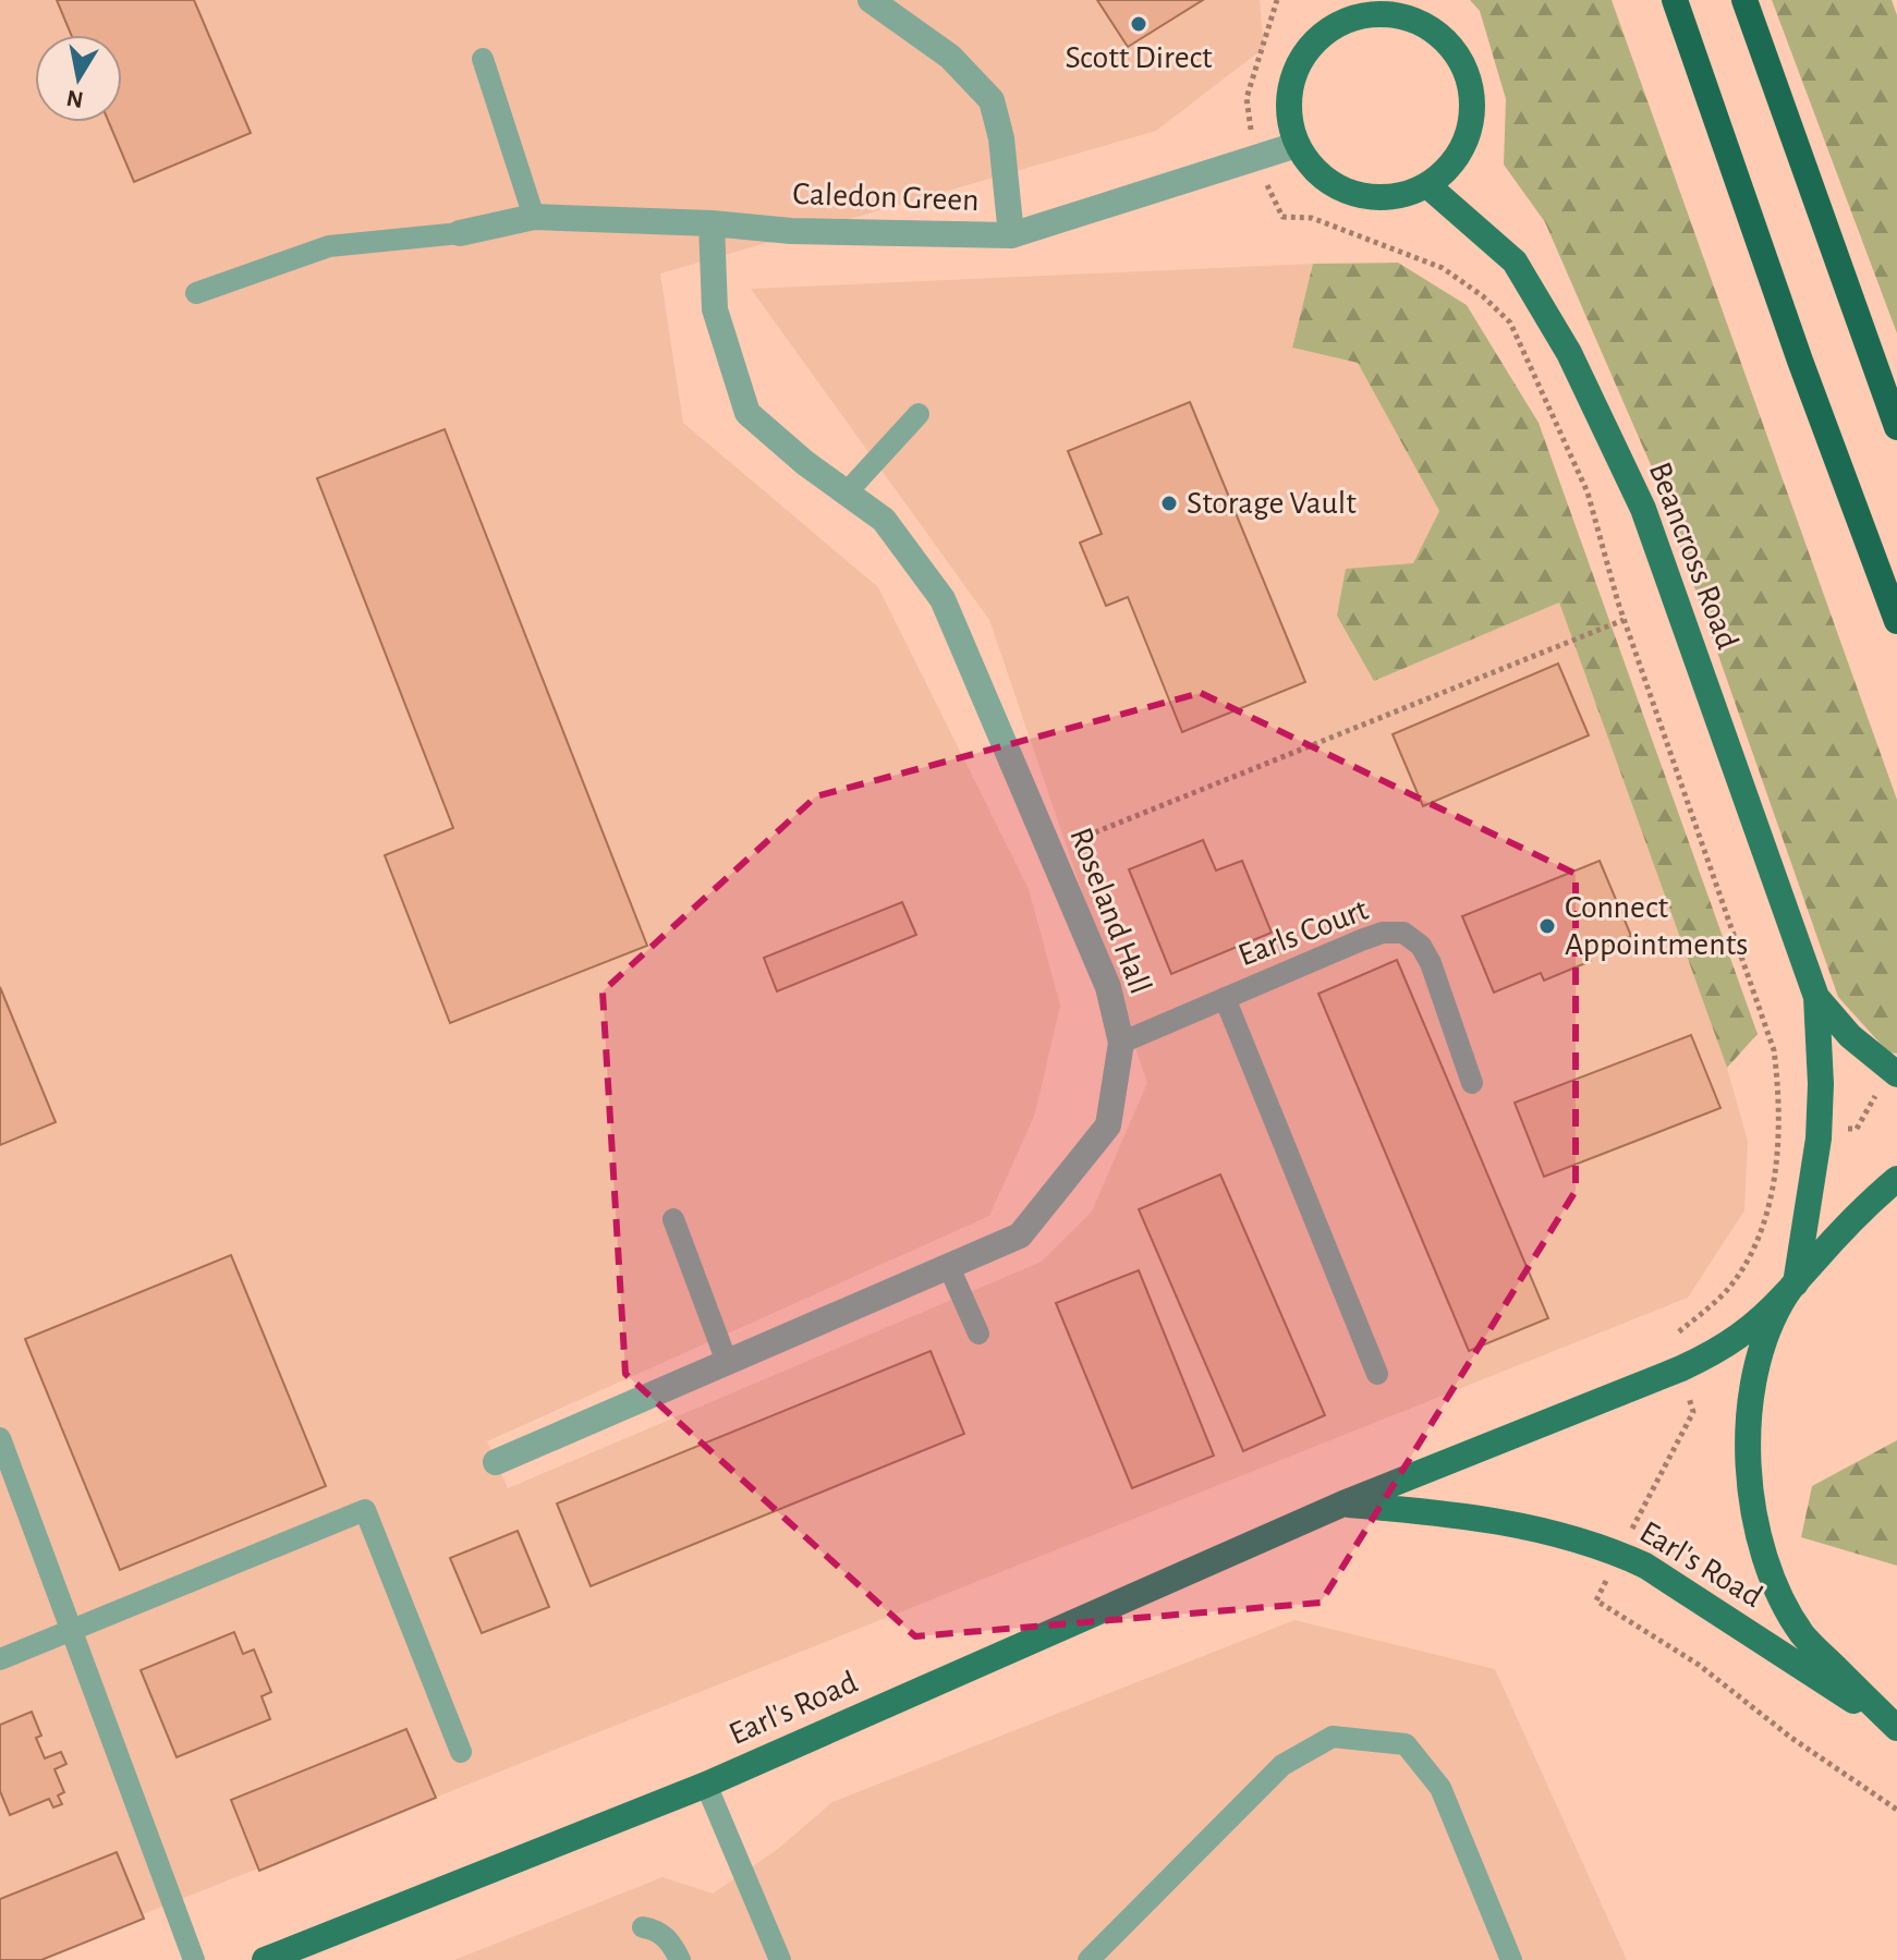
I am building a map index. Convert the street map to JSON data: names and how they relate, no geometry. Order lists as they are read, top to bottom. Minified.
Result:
{"streets":{"main road":["Beancross Road","Earl's Road"],"street":["Caledon Green","Roseland Hall"],"lane":["Earls Court"]},"crossings":[["Caledon Green","Beancross Road"],["Caledon Green","Roseland Hall"],["Beancross Road","Earl's Road"],["Roseland Hall","Earls Court"]],"places":["Scott Direct","Storage Vault","Connect Appointments"],"north":"bottom"}
